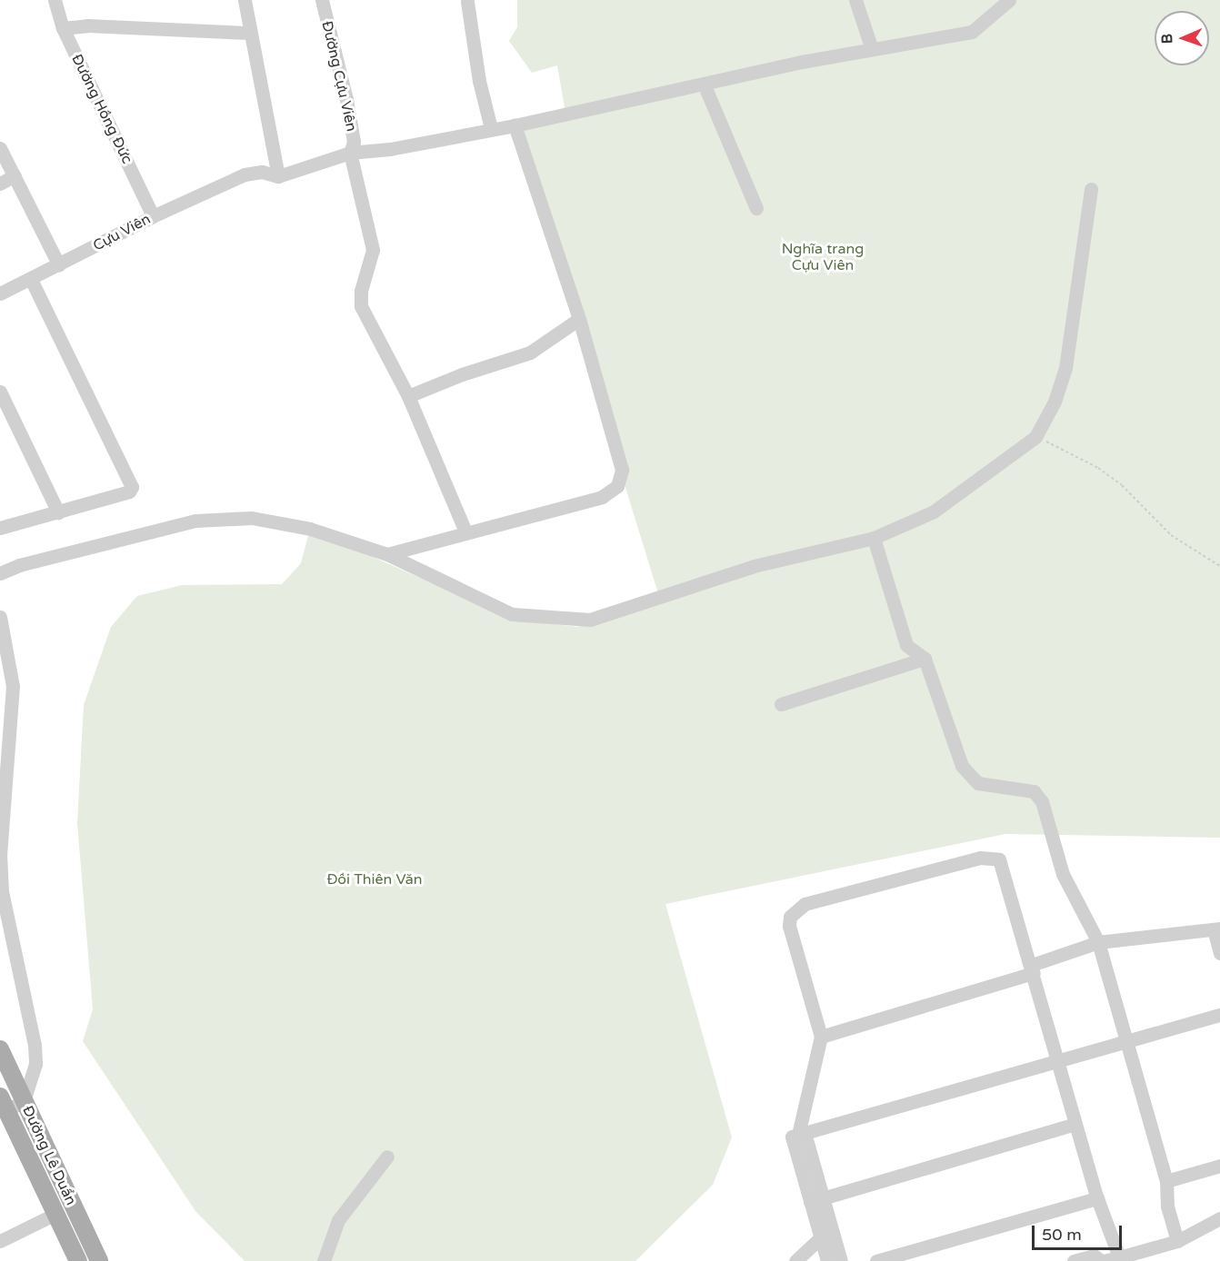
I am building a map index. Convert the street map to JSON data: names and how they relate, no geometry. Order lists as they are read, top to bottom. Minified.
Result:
{"streets":{"main road":["Đường Lê Duẩn"],"street":["Đường Cựu Viên","Đường Hồng Đức","Cựu Viên"]},"crossings":[["Đường Hồng Đức","Cựu Viên"]],"parks":["Nghĩa trang Cựu Viên","Đồi Thiên Văn"],"scale_bar":"50 m","north":"left"}
